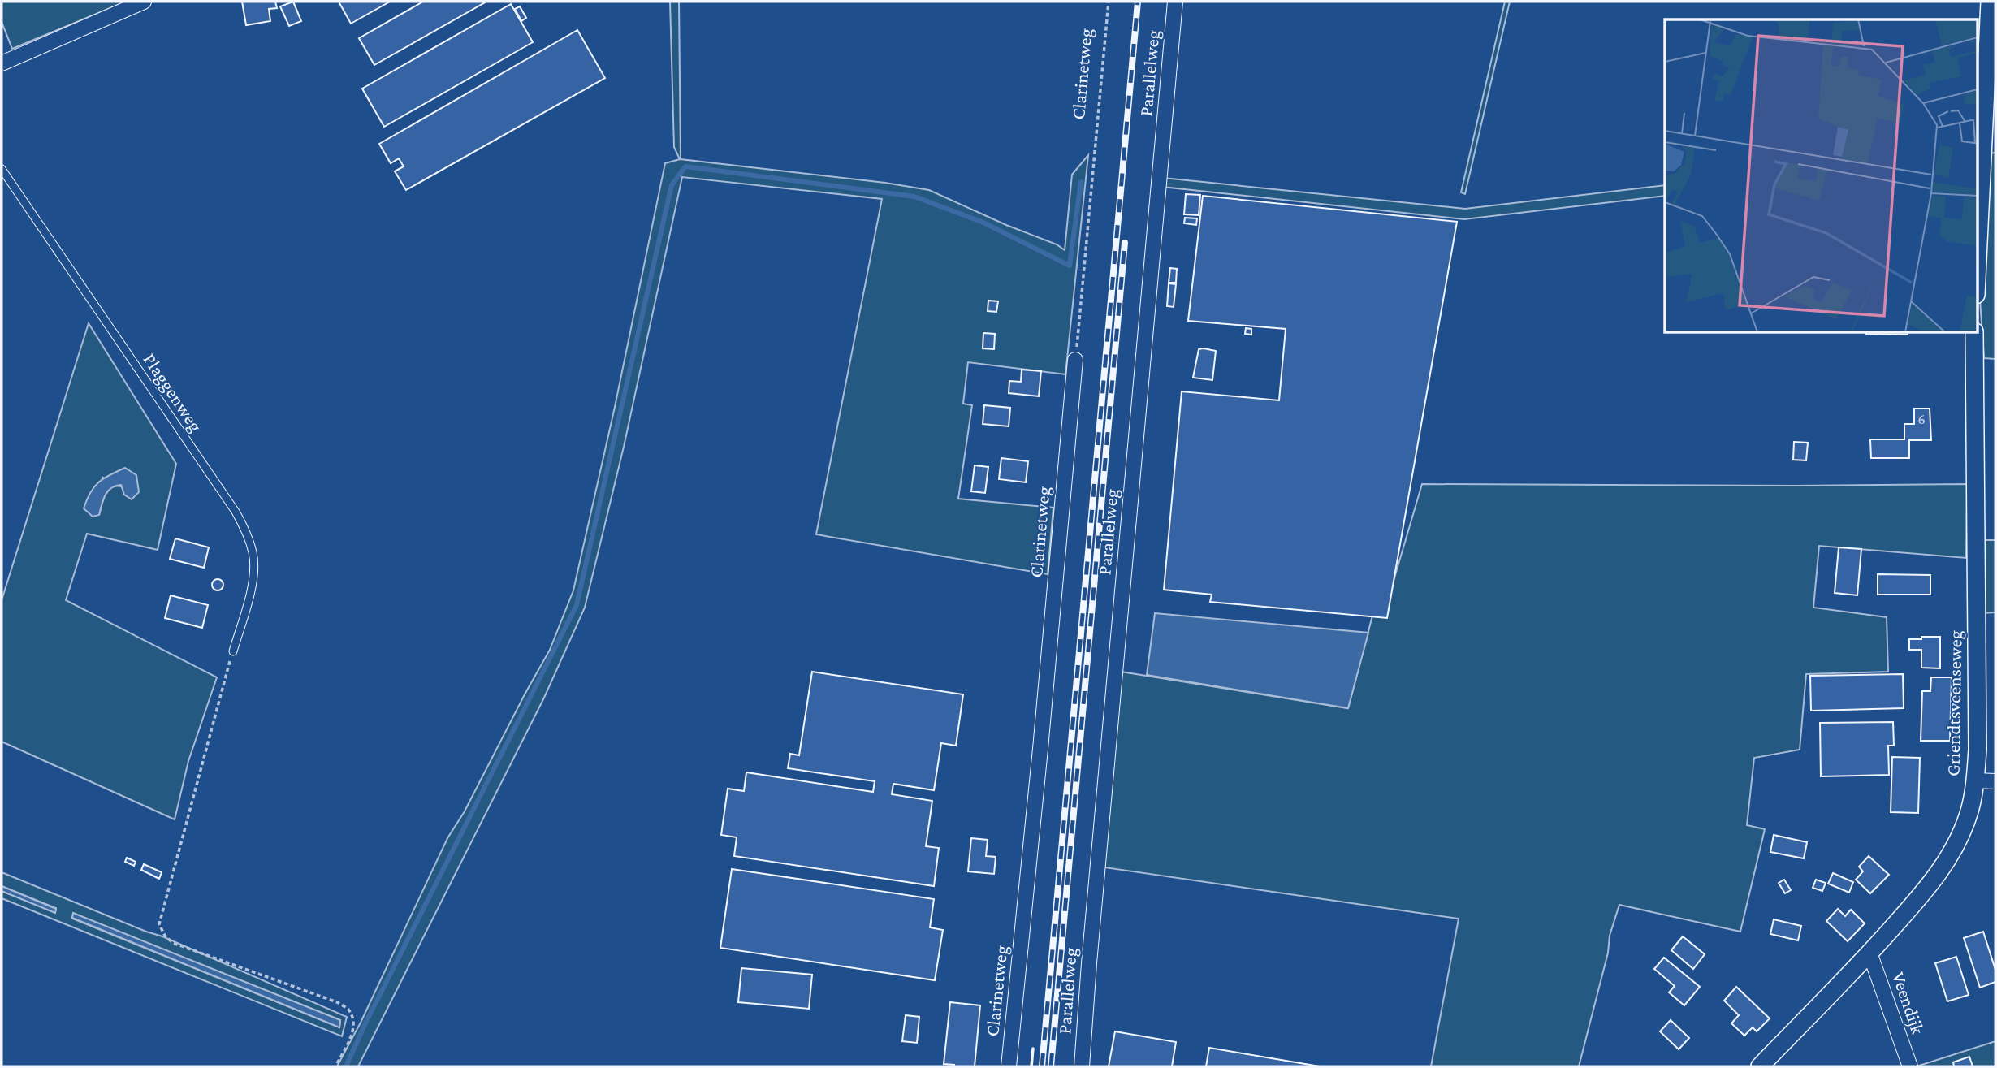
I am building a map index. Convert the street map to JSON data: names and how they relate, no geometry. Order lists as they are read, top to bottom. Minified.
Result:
{"streets":{"street":["Parallelweg","Clarinetweg","Griendtsveenseweg","Veendijk"],"lane":["Plaggenweg"]},"crossings":[["Griendtsveenseweg","Veendijk"]],"house_numbers":["6"]}
